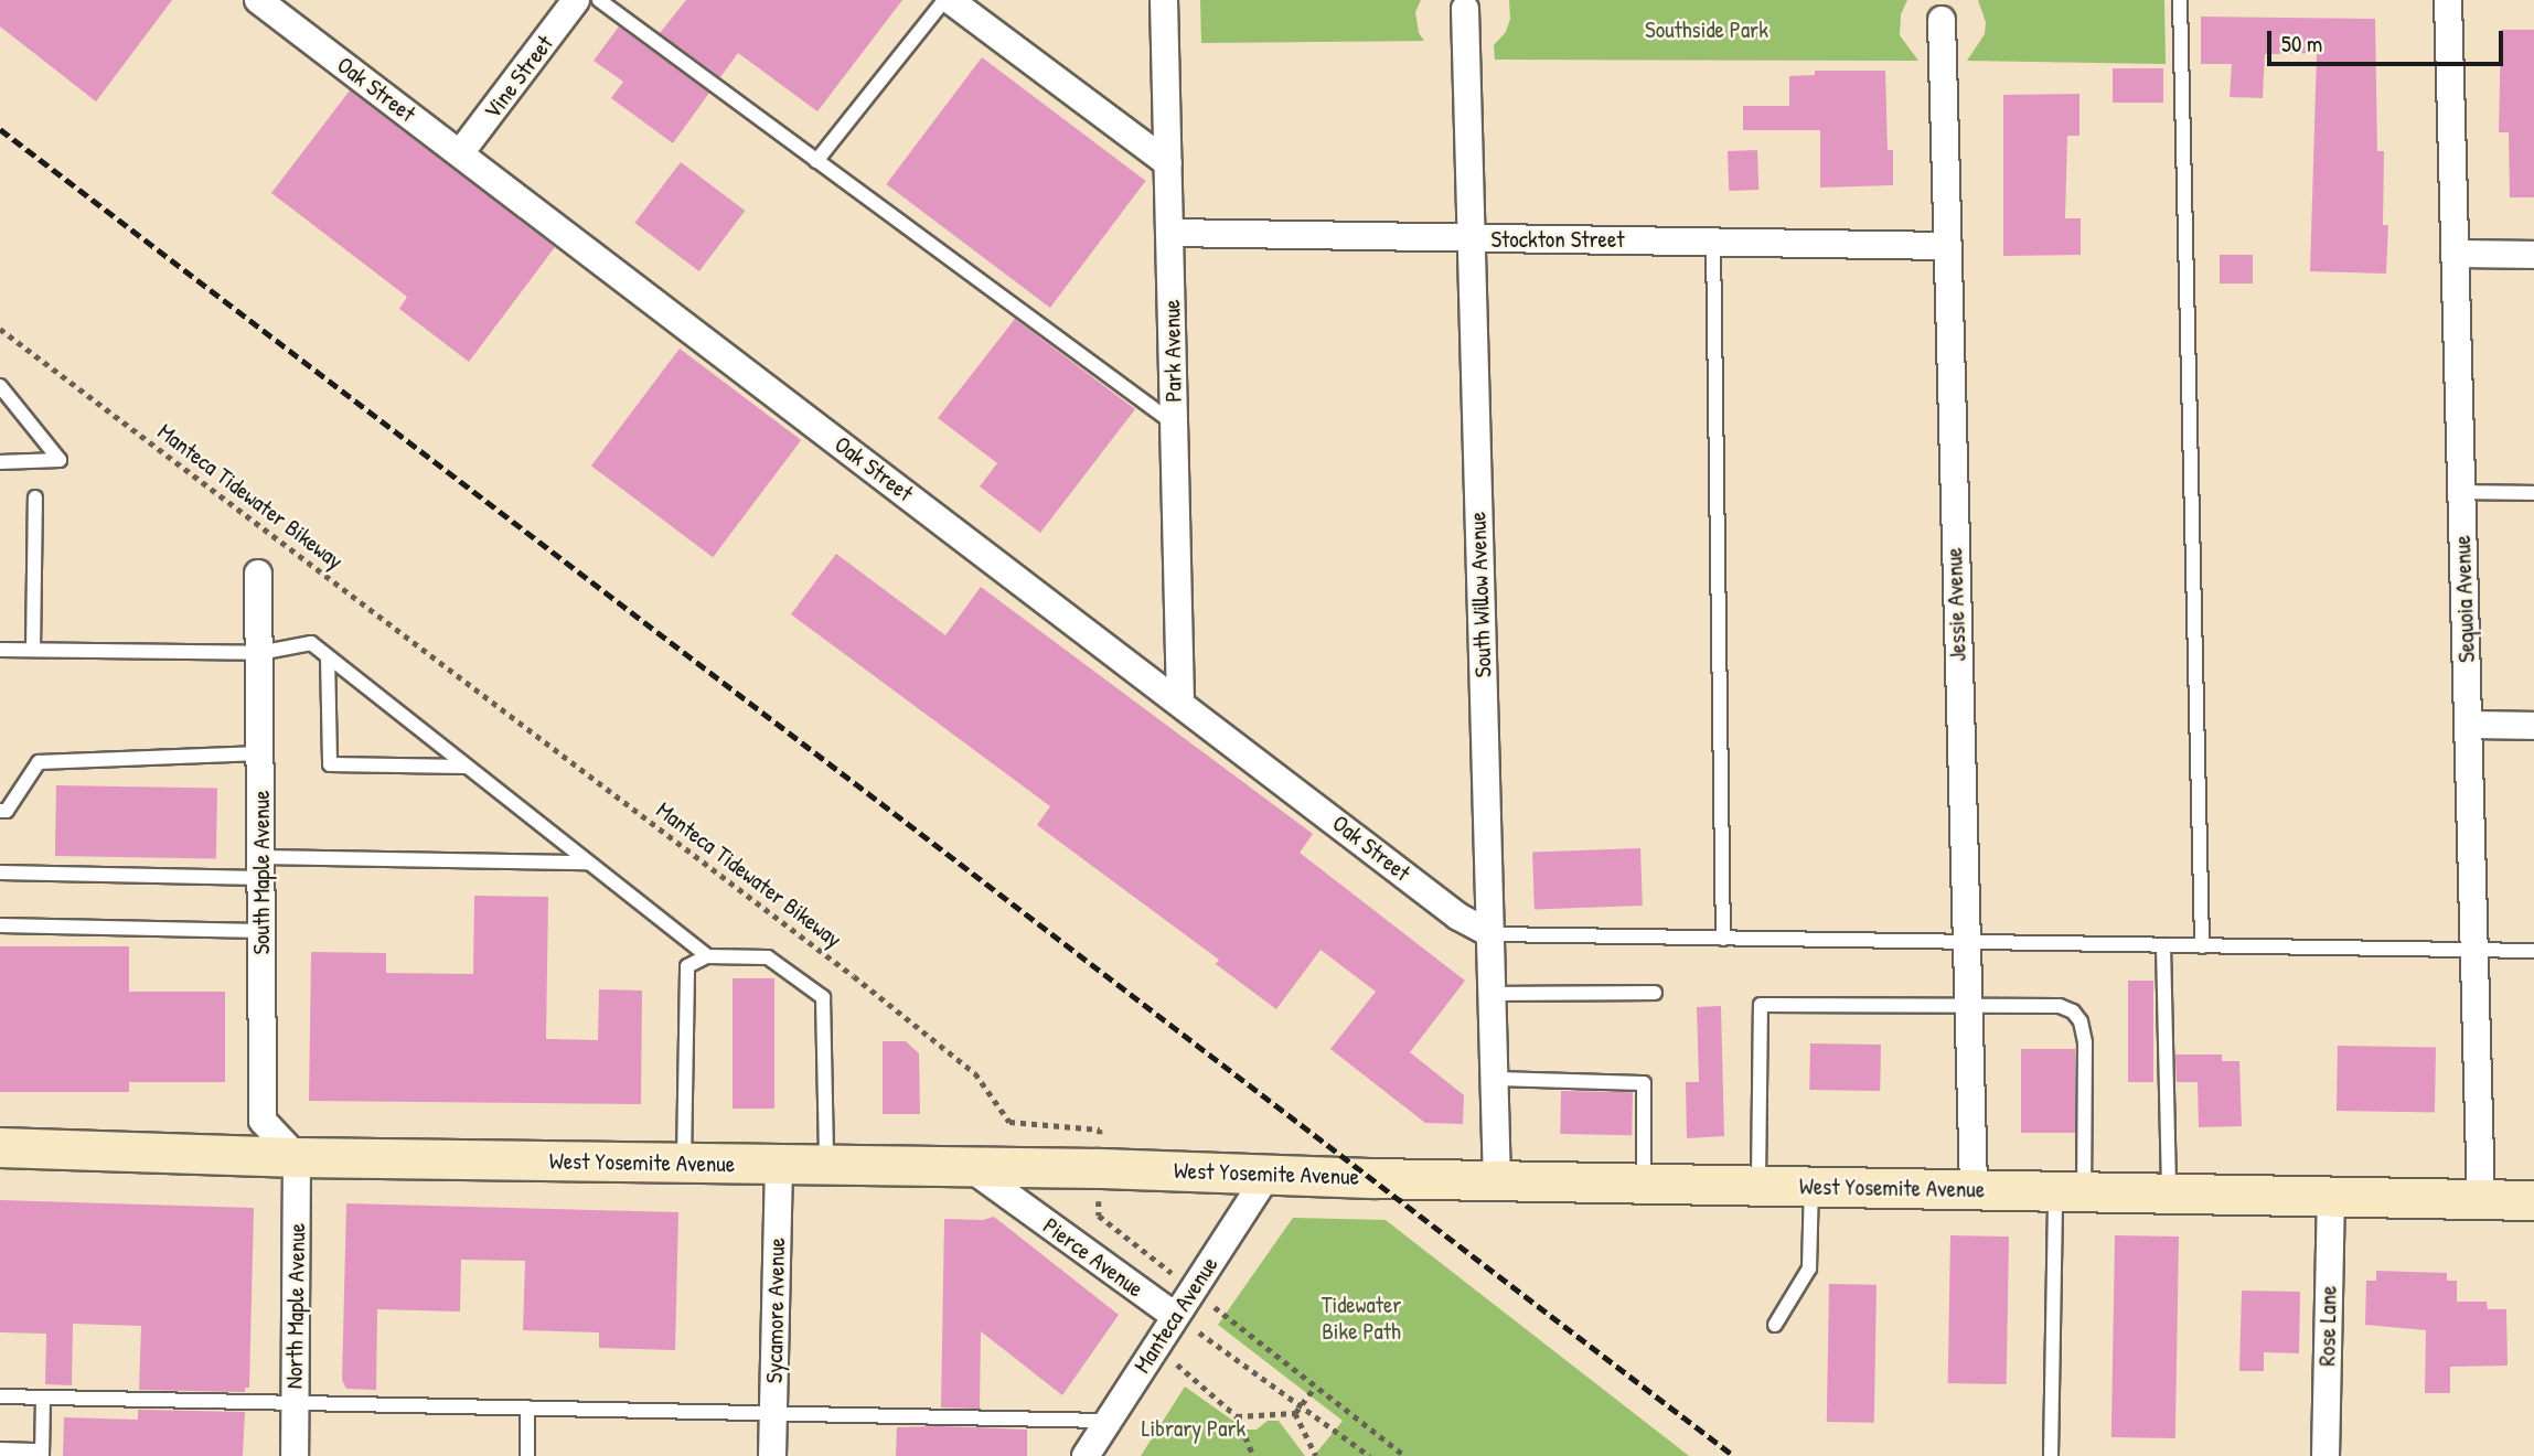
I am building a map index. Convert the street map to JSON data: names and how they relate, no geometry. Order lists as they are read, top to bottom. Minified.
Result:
{"streets":{"main road":["West Yosemite Avenue"],"street":["Vine Street","Oak Street","Stockton Street","Park Avenue","South Willow Avenue","Sequoia Avenue","Jessie Avenue","South Maple Avenue","Pierce Avenue","North Maple Avenue","Sycamore Avenue","Manteca Avenue","Rose Lane"],"path":["Manteca Tidewater Bikeway"]},"crossings":[["Vine Street","Oak Street"],["Oak Street","Park Avenue"],["Oak Street","South Willow Avenue"],["Stockton Street","Park Avenue"],["Stockton Street","South Willow Avenue"],["Stockton Street","Jessie Avenue"],["Manteca Tidewater Bikeway","West Yosemite Avenue"],["Manteca Tidewater Bikeway","Manteca Avenue"],["South Willow Avenue","West Yosemite Avenue"],["Sequoia Avenue","West Yosemite Avenue"],["Jessie Avenue","West Yosemite Avenue"],["South Maple Avenue","West Yosemite Avenue"],["South Maple Avenue","North Maple Avenue"],["West Yosemite Avenue","Pierce Avenue"],["West Yosemite Avenue","North Maple Avenue"],["West Yosemite Avenue","Sycamore Avenue"],["West Yosemite Avenue","Manteca Avenue"],["West Yosemite Avenue","Rose Lane"],["Pierce Avenue","Manteca Avenue"]],"parks":["Southside Park","Tidewater Bike Path","Library Park"],"scale_bar":"50 m"}
